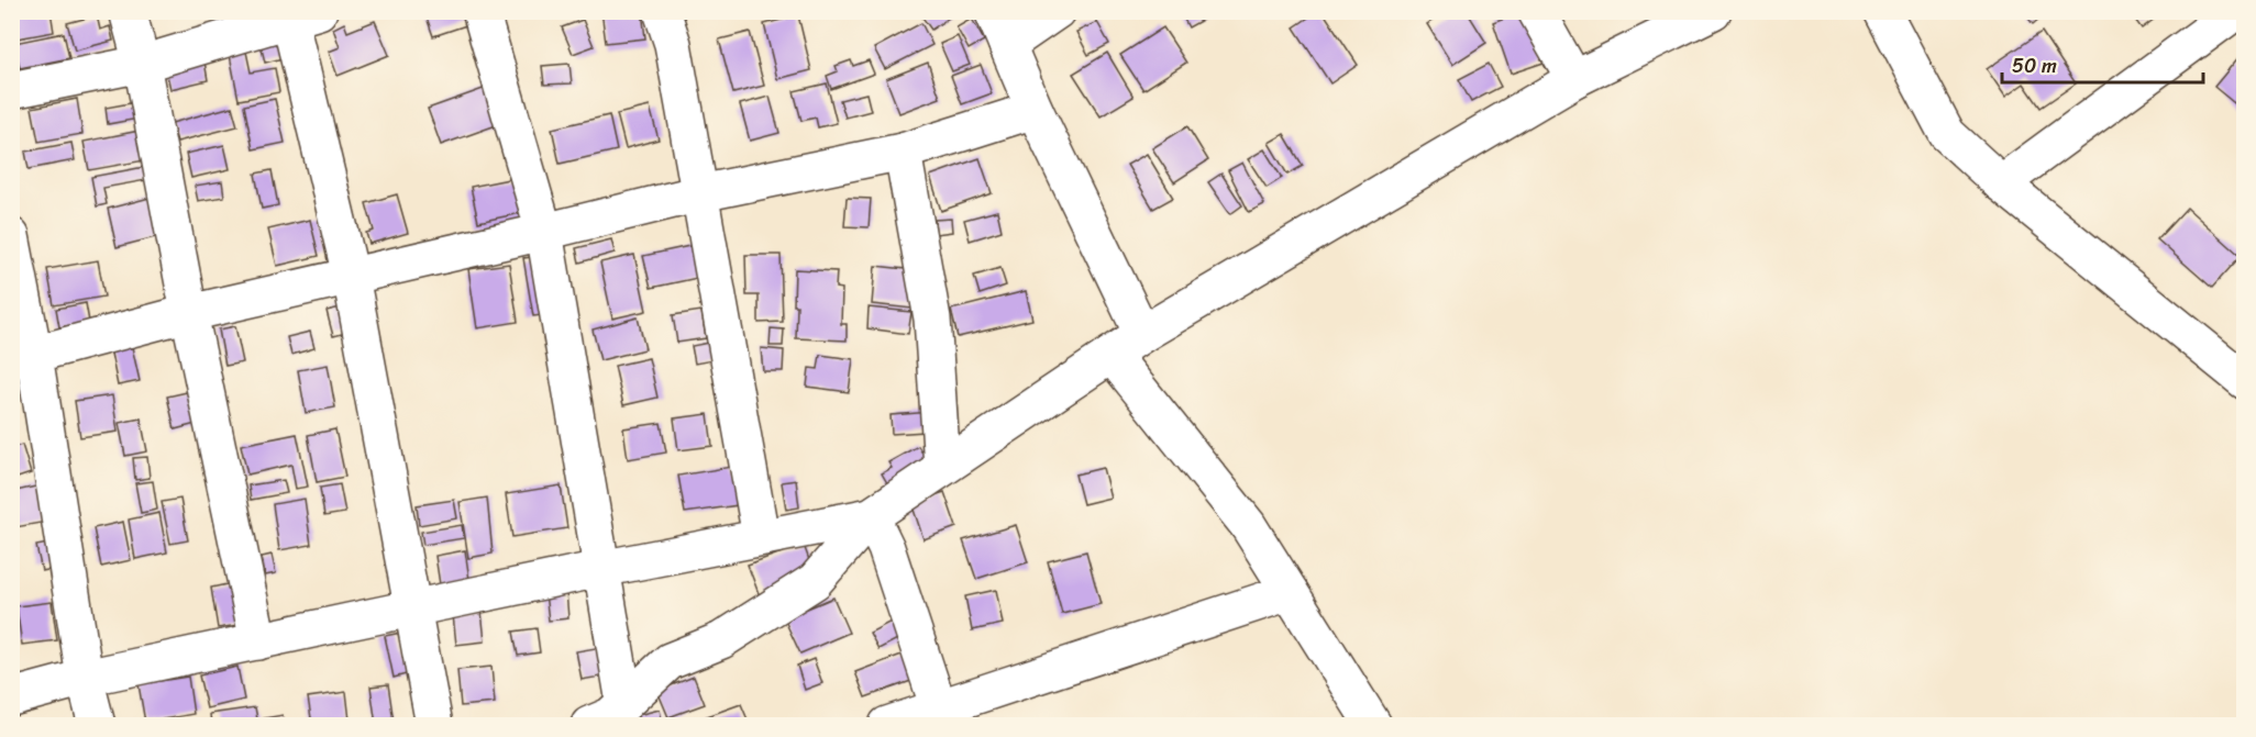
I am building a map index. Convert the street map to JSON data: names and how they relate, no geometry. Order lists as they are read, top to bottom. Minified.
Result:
{"scale_bar":"50 m"}
